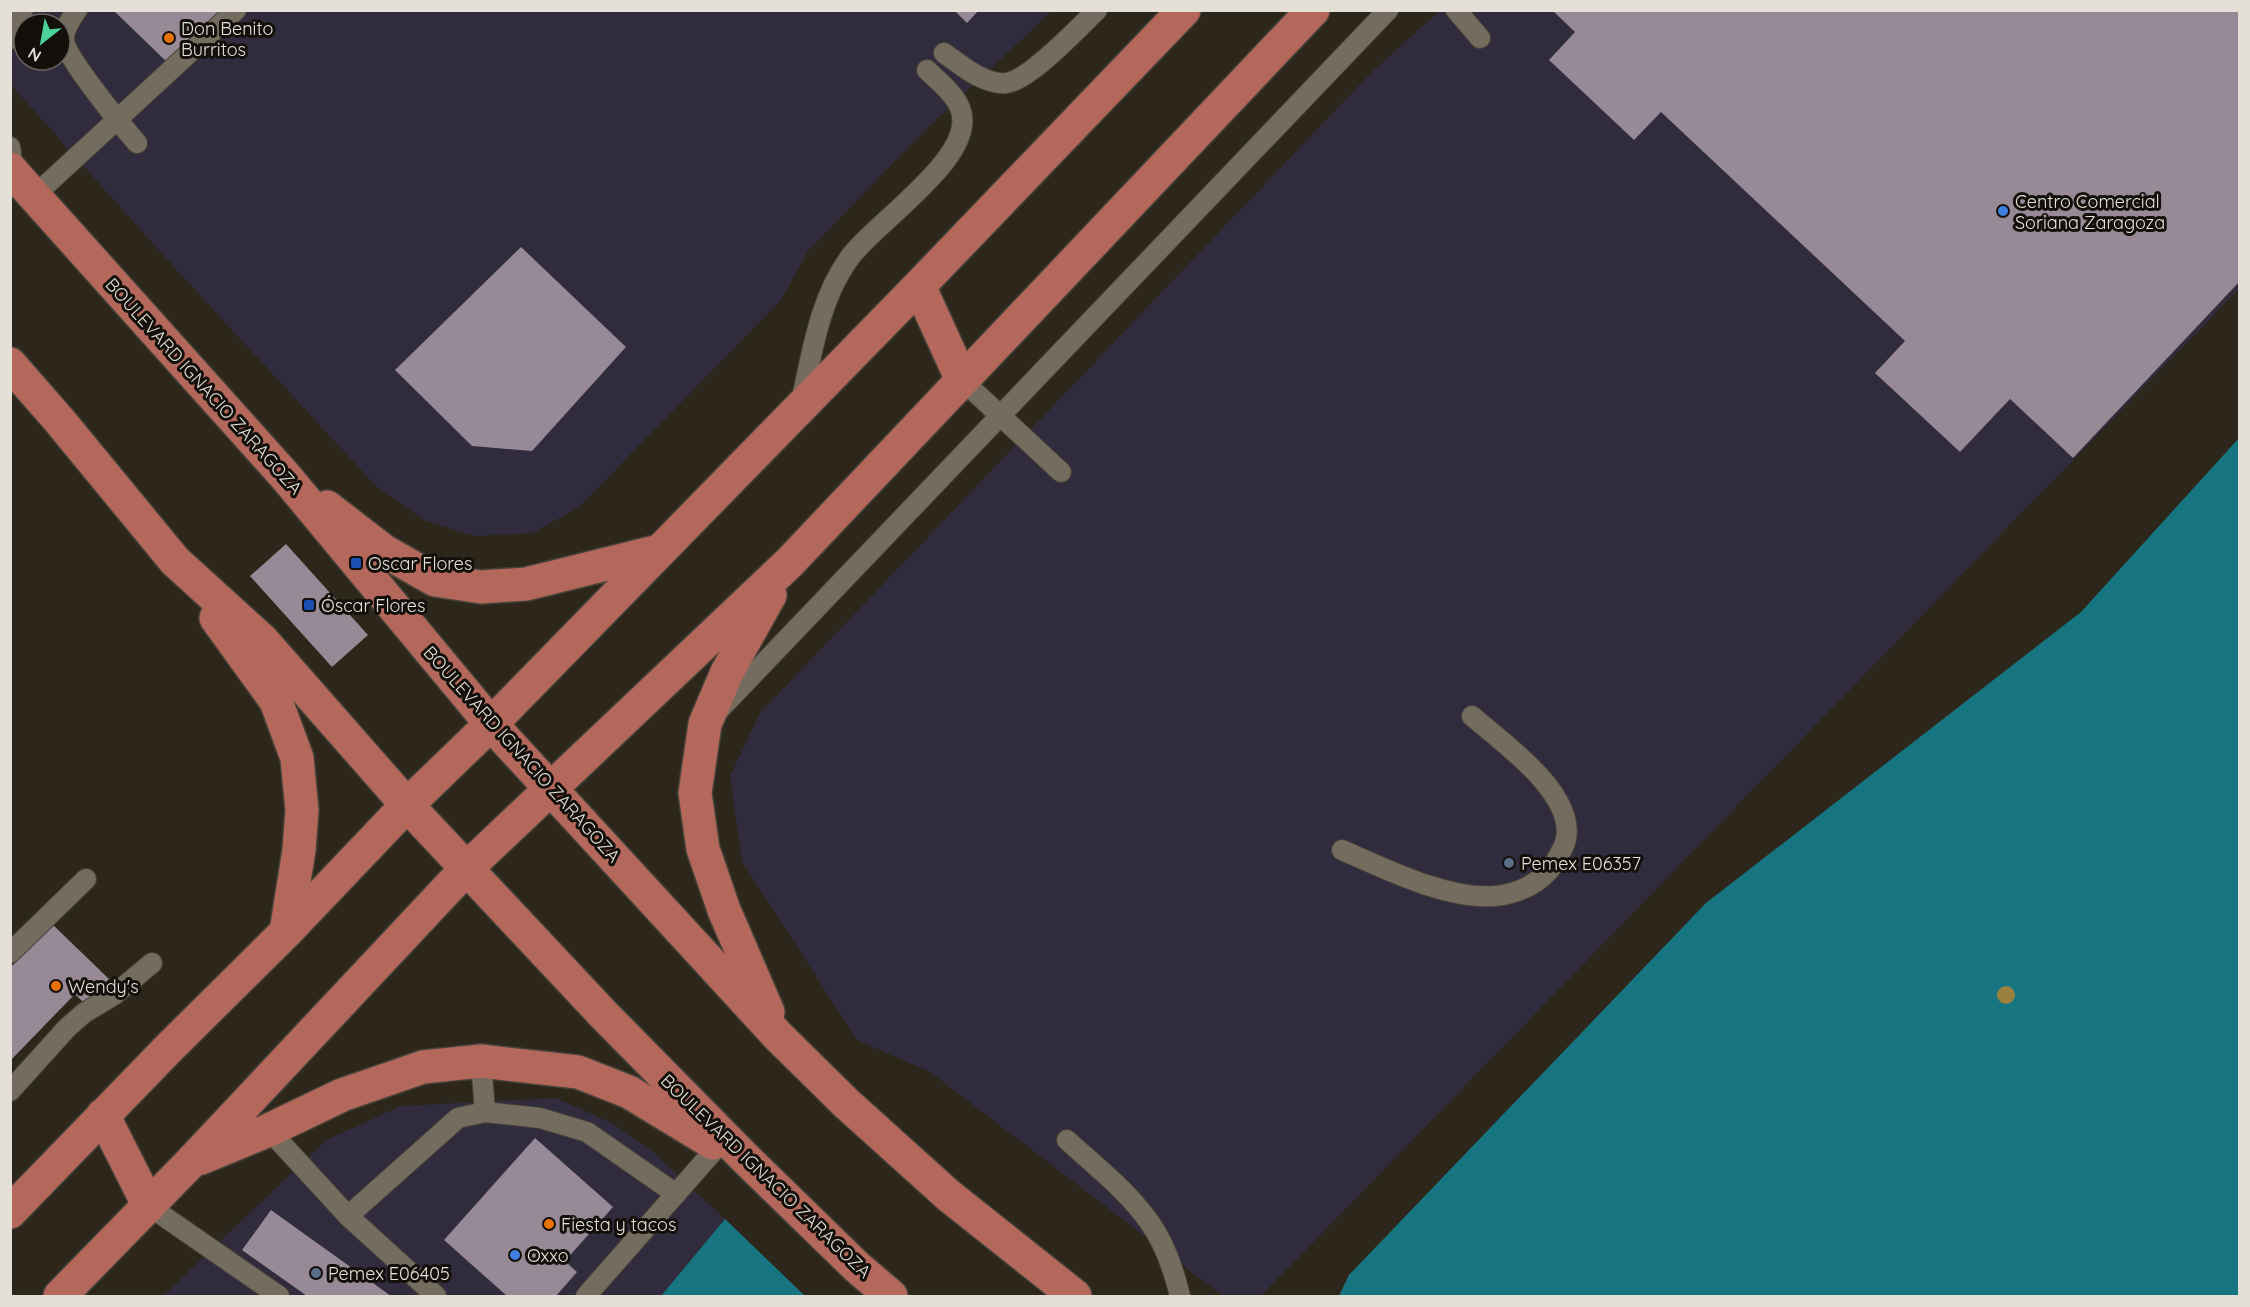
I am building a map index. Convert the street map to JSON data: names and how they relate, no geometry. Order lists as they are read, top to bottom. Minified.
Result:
{"streets":{"main road":["BOULEVARD IGNACIO ZARAGOZA"]},"places":{"other":["Don Benito Burritos","Centro Comercial Soriana Zaragoza","Pemex E06357","Wendy's","Fiesta y tacos","Oxxo","Pemex E06405"],"transit":["Oscar Flores","Óscar Flores"]},"north":"bottom left"}
